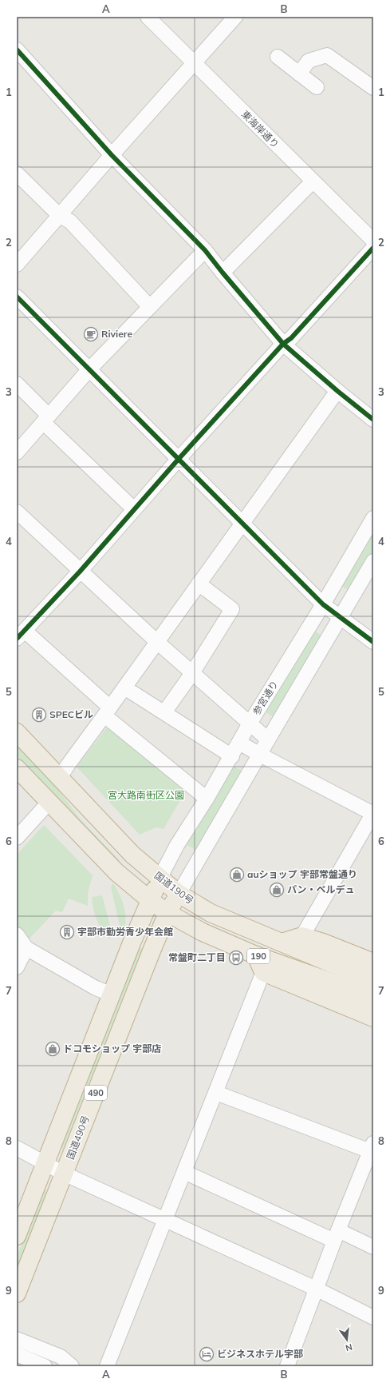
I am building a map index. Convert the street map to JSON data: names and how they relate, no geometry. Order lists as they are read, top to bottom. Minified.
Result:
{"streets":{"highway":["国道190号","190","490","国道490号"],"street":["東海岸通り","参宮通り"]},"crossings":[["参宮通り","国道190号"],["参宮通り","490"],["国道190号","490"],["国道190号","国道490号"],["190","490"],["190","国道490号"]],"parks":["宮大路南街区公園"],"places":{"cafe":["Riviere"],"building":["SPECビル","宇部市勤労青少年会館"],"shop":["auショップ 宇部常盤通り","パン・ペルデュ","ドコモショップ 宇部店"],"bus stop":["常盤町二丁目"],"hotel":["ビジネスホテル宇部"]},"north":"bottom","grid":{"columns":["A","B"],"rows":["1","2","3","4","5","6","7","8","9"]}}
